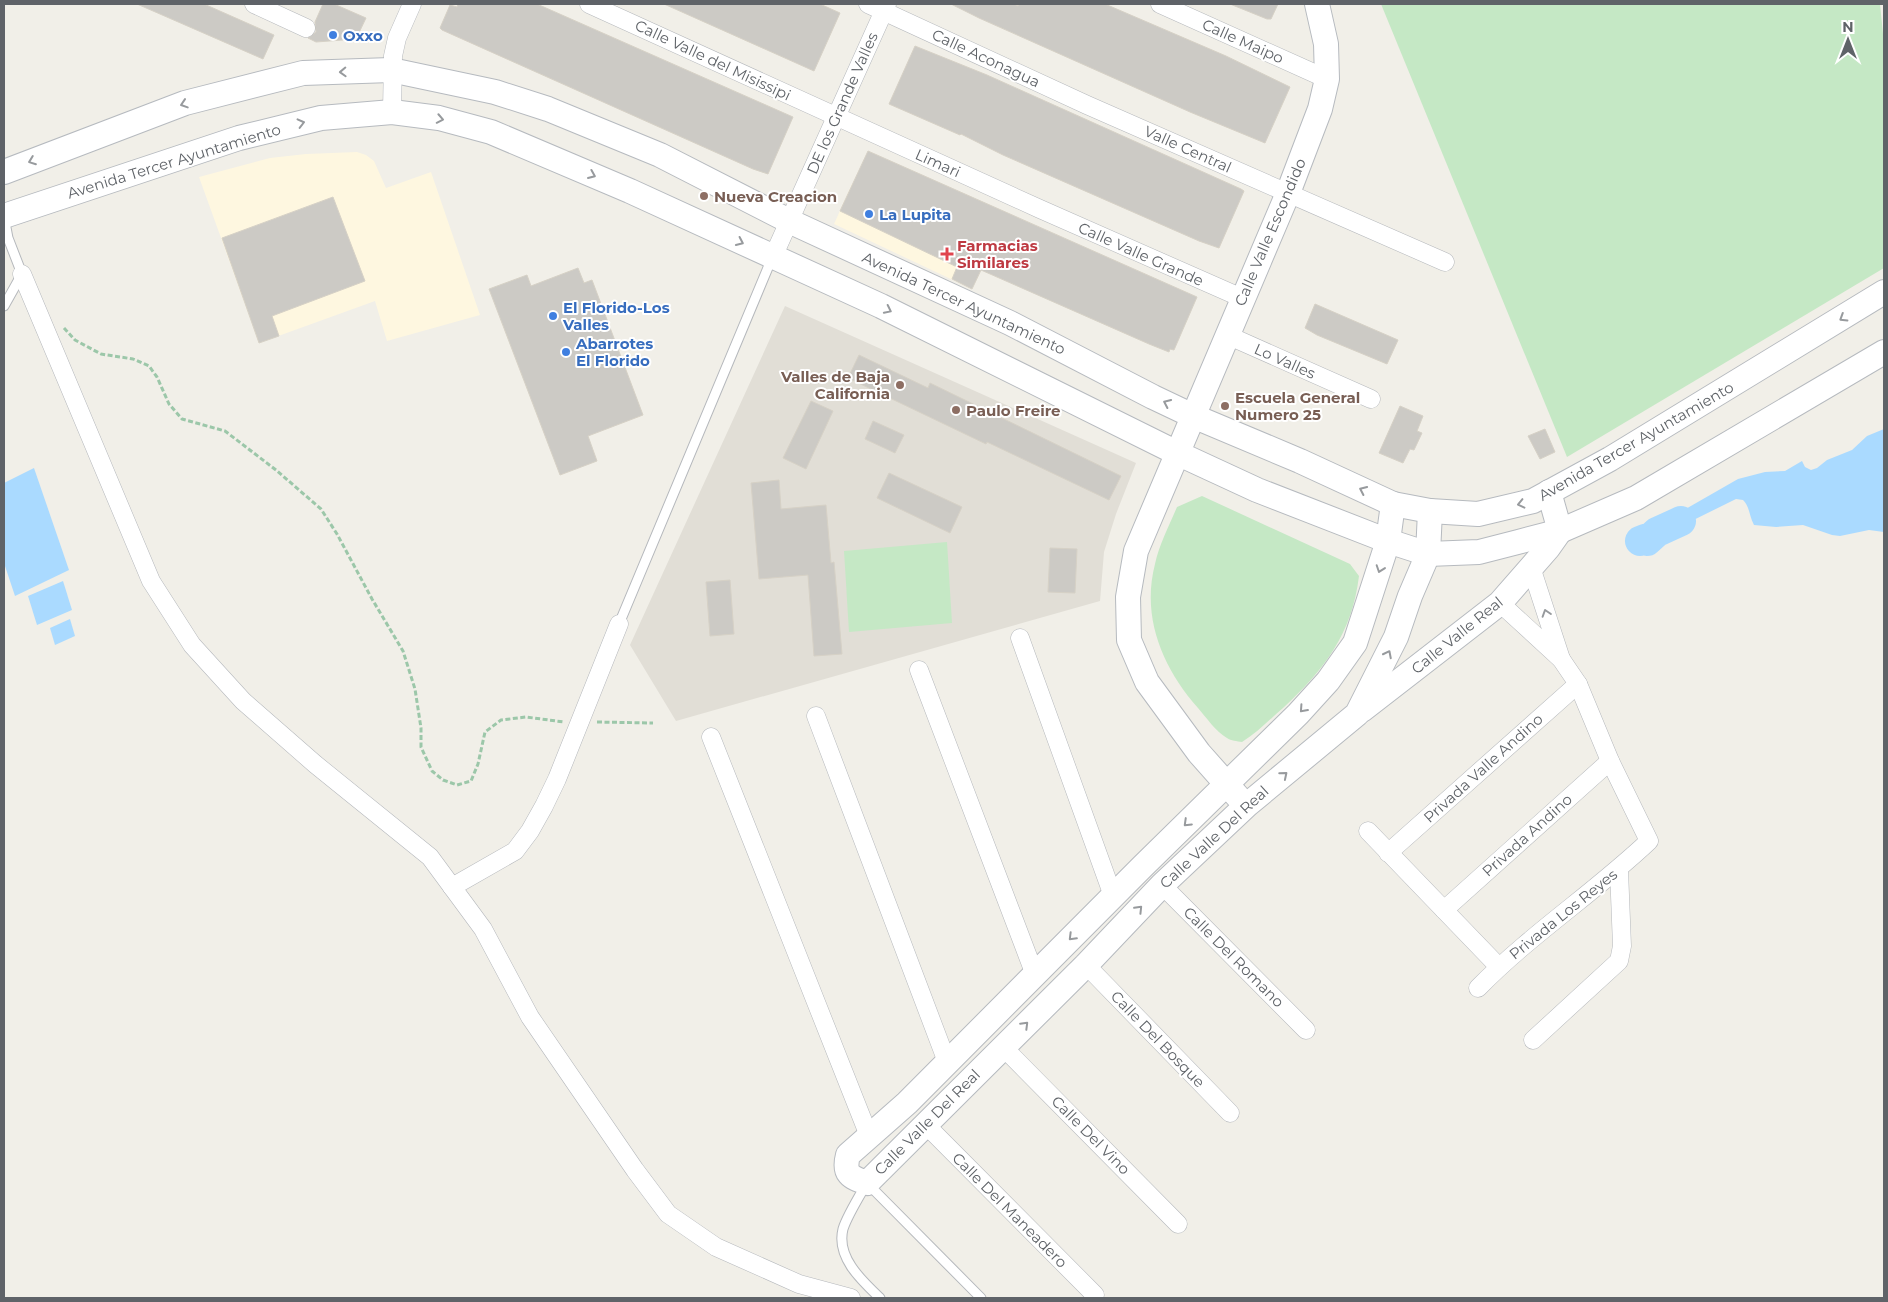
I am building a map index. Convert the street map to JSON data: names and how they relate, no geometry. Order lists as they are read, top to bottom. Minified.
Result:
{"streets":{"main road":["Avenida Tercer Ayuntamiento","Calle Valle Escondido","Calle Valle Real","Calle Valle Del Real"],"street":["Calle Maipo","Calle Aconagua","Calle Valle del Misissipi","DE los Grande Valles","Valle Central","Limari","Calle Valle Grande","Lo Valles","Privada Valle Andino","Privada Andino","Privada Los Reyes","Calle Del Romano","Calle Del Bosque","Calle Del Vino","Calle Del Maneadero"]},"crossings":[["Calle Maipo","Calle Valle Escondido"],["Calle Aconagua","DE los Grande Valles"],["Calle Aconagua","Valle Central"],["Calle Valle del Misissipi","DE los Grande Valles"],["Calle Valle del Misissipi","Limari"],["DE los Grande Valles","Avenida Tercer Ayuntamiento"],["DE los Grande Valles","Limari"],["Valle Central","Calle Valle Escondido"],["Avenida Tercer Ayuntamiento","Calle Valle Escondido"],["Avenida Tercer Ayuntamiento","Calle Valle Real"],["Avenida Tercer Ayuntamiento","Calle Valle Del Real"],["Limari","Calle Valle Grande"],["Calle Valle Escondido","Calle Valle Grande"],["Calle Valle Escondido","Lo Valles"],["Calle Valle Escondido","Calle Valle Del Real"],["Calle Valle Real","Calle Valle Del Real"],["Privada Andino","Privada Los Reyes"],["Calle Valle Del Real","Calle Del Romano"],["Calle Valle Del Real","Calle Del Bosque"],["Calle Valle Del Real","Calle Del Vino"],["Calle Valle Del Real","Calle Del Maneadero"]],"places":{"other":["Oxxo","Nueva Creacion","La Lupita","El Florido-Los Valles","Abarrotes El Florido","Valles de Baja California","Escuela General Numero 25","Paulo Freire"],"health":["Farmacias Similares"]},"north":"top"}
